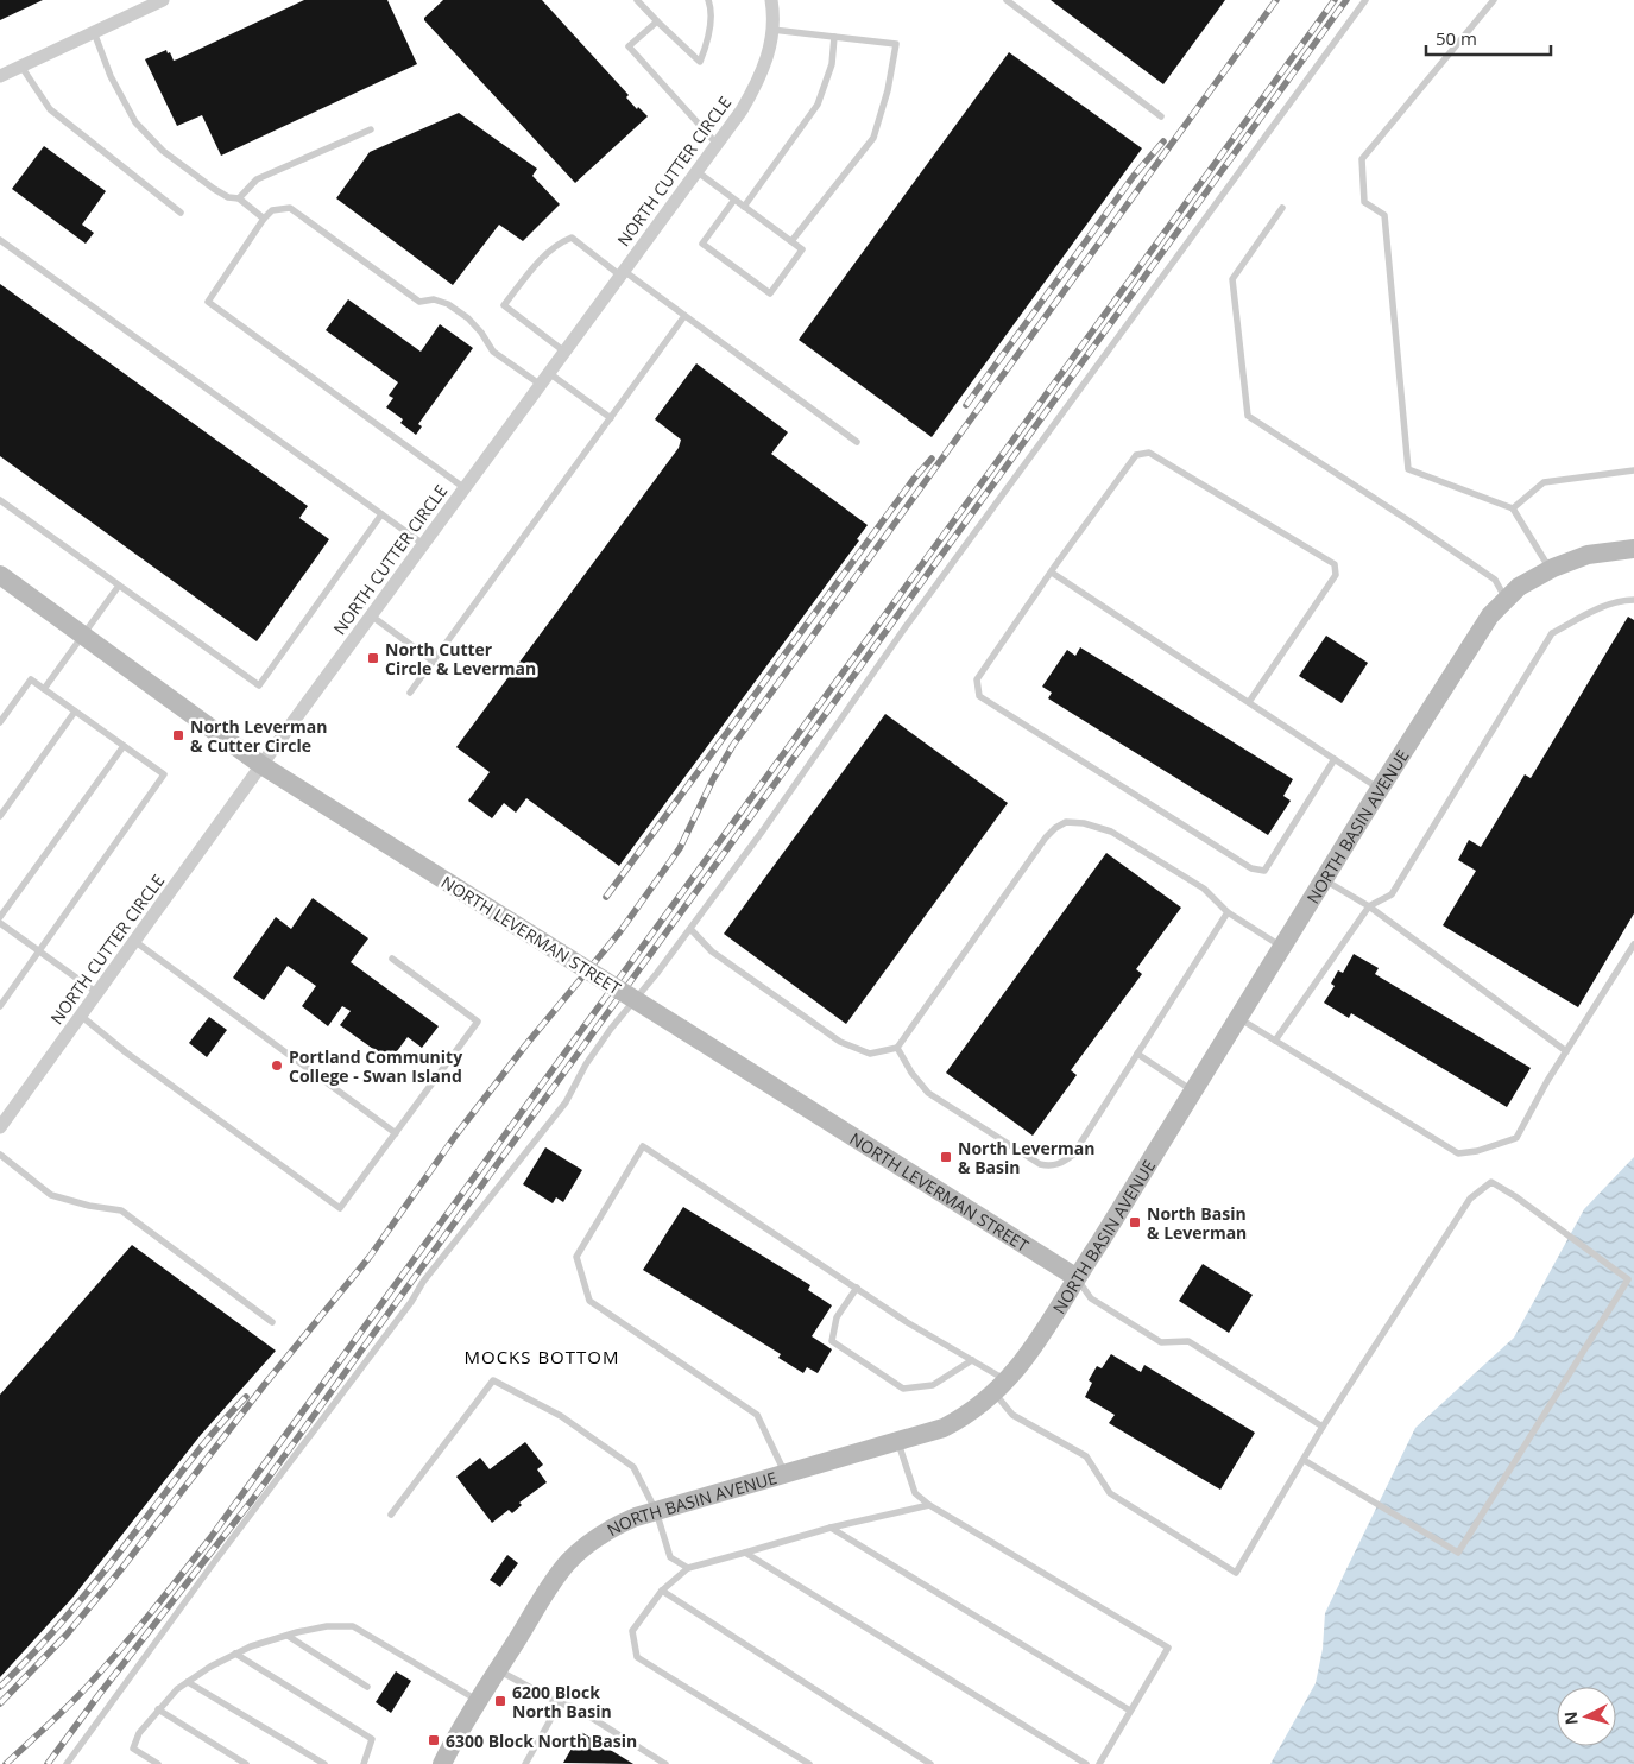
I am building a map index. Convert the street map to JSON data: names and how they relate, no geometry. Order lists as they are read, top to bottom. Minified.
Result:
{"streets":{"street":["NORTH CUTTER CIRCLE","NORTH BASIN AVENUE","NORTH LEVERMAN STREET"]},"crossings":[["NORTH CUTTER CIRCLE","NORTH LEVERMAN STREET"],["NORTH BASIN AVENUE","NORTH LEVERMAN STREET"]],"districts":["MOCKS BOTTOM"],"places":{"transit":["North Cutter Circle & Leverman","North Leverman & Cutter Circle","North Leverman & Basin","North Basin & Leverman","6200 Block North Basin","6300 Block North Basin"],"other":["Portland Community College - Swan Island"]},"scale_bar":"50 m","north":"left"}
